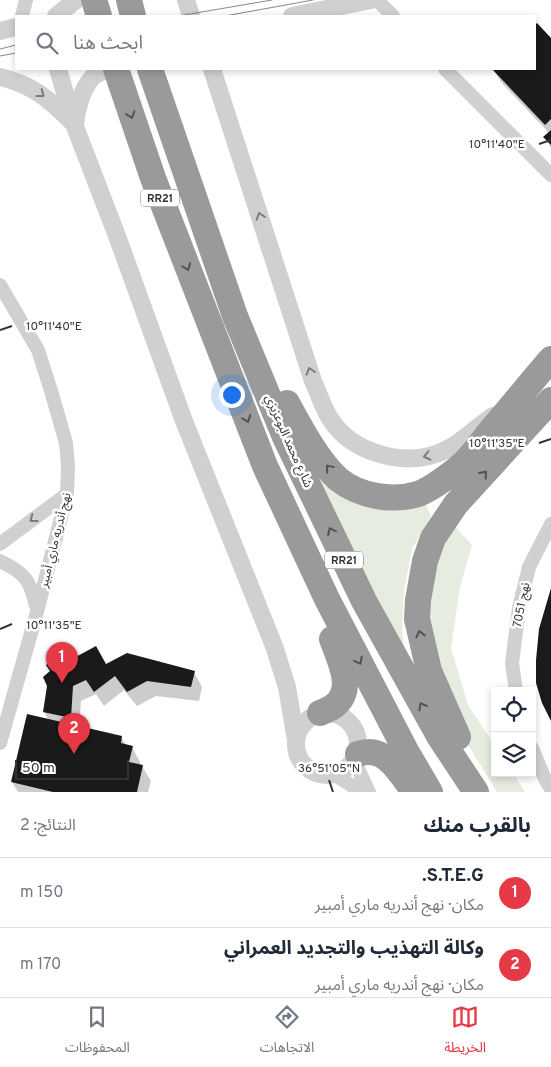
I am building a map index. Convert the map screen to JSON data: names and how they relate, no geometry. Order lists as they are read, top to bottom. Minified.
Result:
{"streets":{"highway":["RR21","شارع محمد البوعزيزي"],"street":["نهج أندريه ماري أمبير","نهج 7051"]},"scale_bar":"50 m","page":{"search":"ابحث هنا","pins":["1","2"],"scale":"50 m","heading":["بالقرب منك","النتائج: 2"],"list":[{"mark":"1","name":"S.T.E.G.","note":"مكان · نهج أندريه ماري أمبير","value":"150 m"},{"mark":"2","name":"وكالة التهذيب والتجديد العمراني","note":"مكان · نهج أندريه ماري أمبير","value":"170 m"}],"nav":["الخريطة","الاتجاهات","المحفوظات"]},"coordinates":["10°11'40\"E","10°11'35\"E","36°51'05\"N"]}
